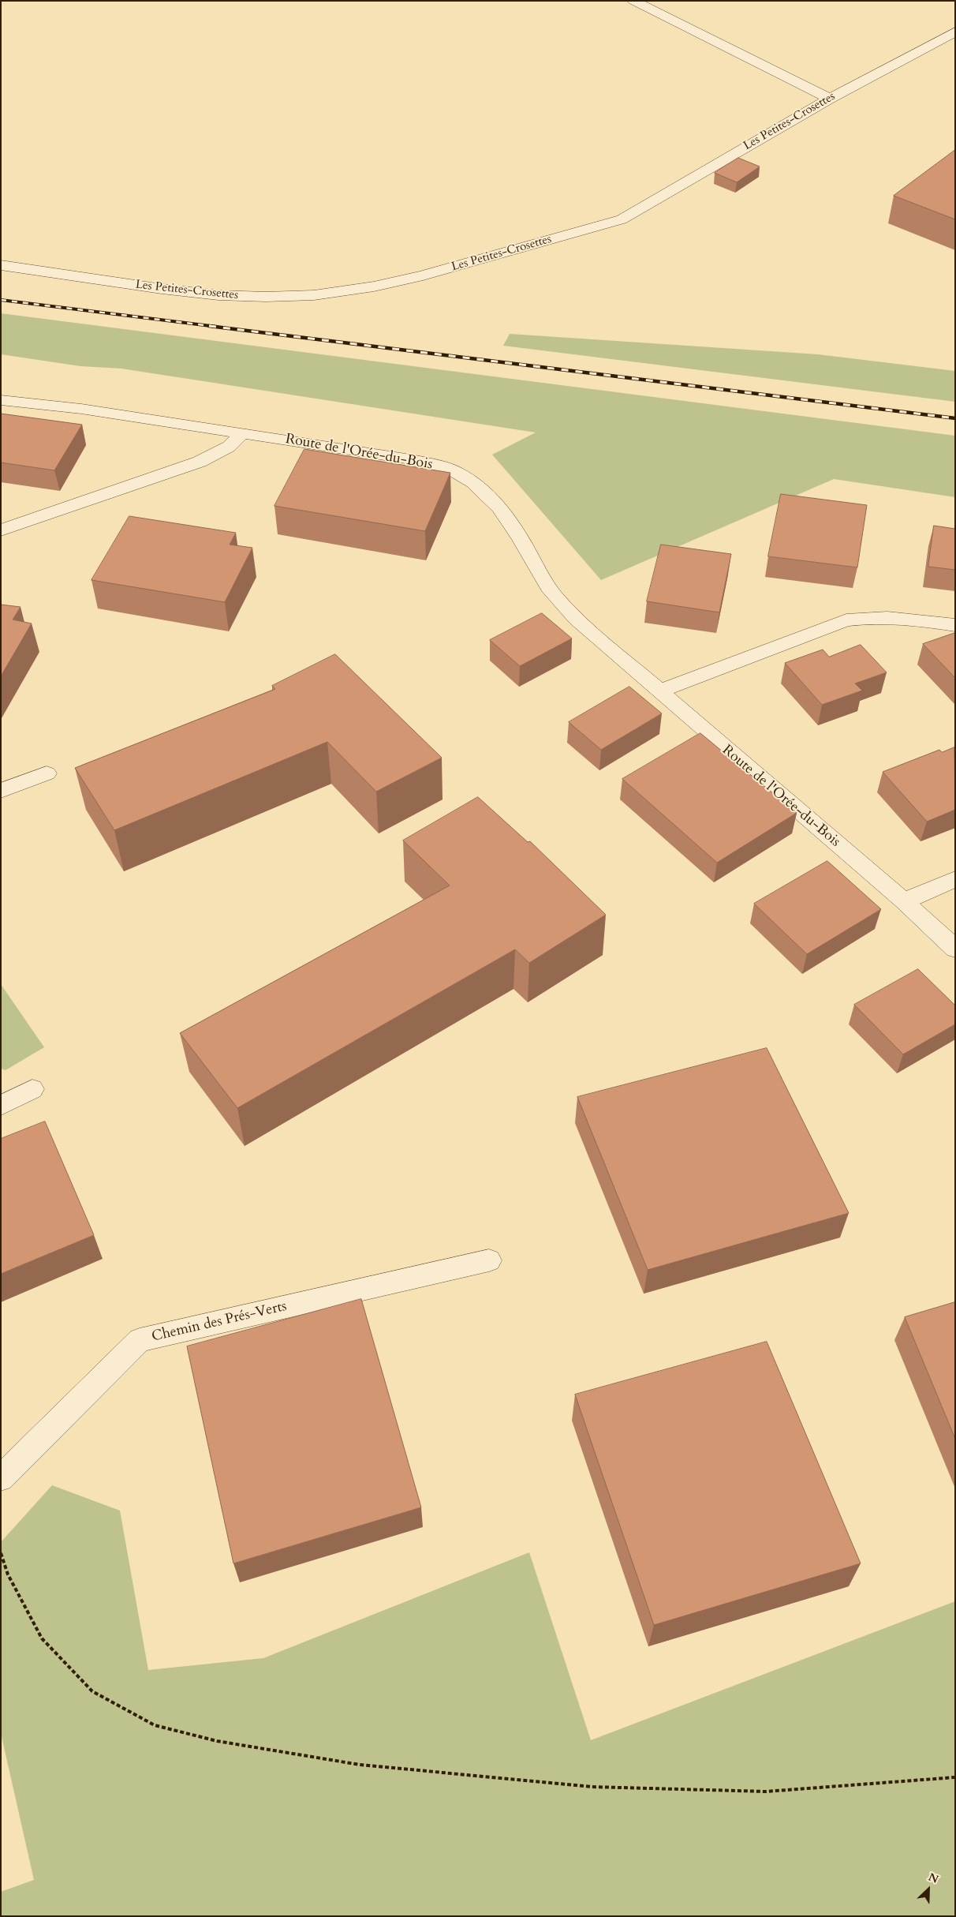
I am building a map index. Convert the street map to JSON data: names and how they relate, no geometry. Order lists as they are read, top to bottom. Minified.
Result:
{"streets":{"street":["Les Petites-Crosettes","Route de l'Orée-du-Bois","Chemin des Prés-Verts"]},"north":"top right"}
